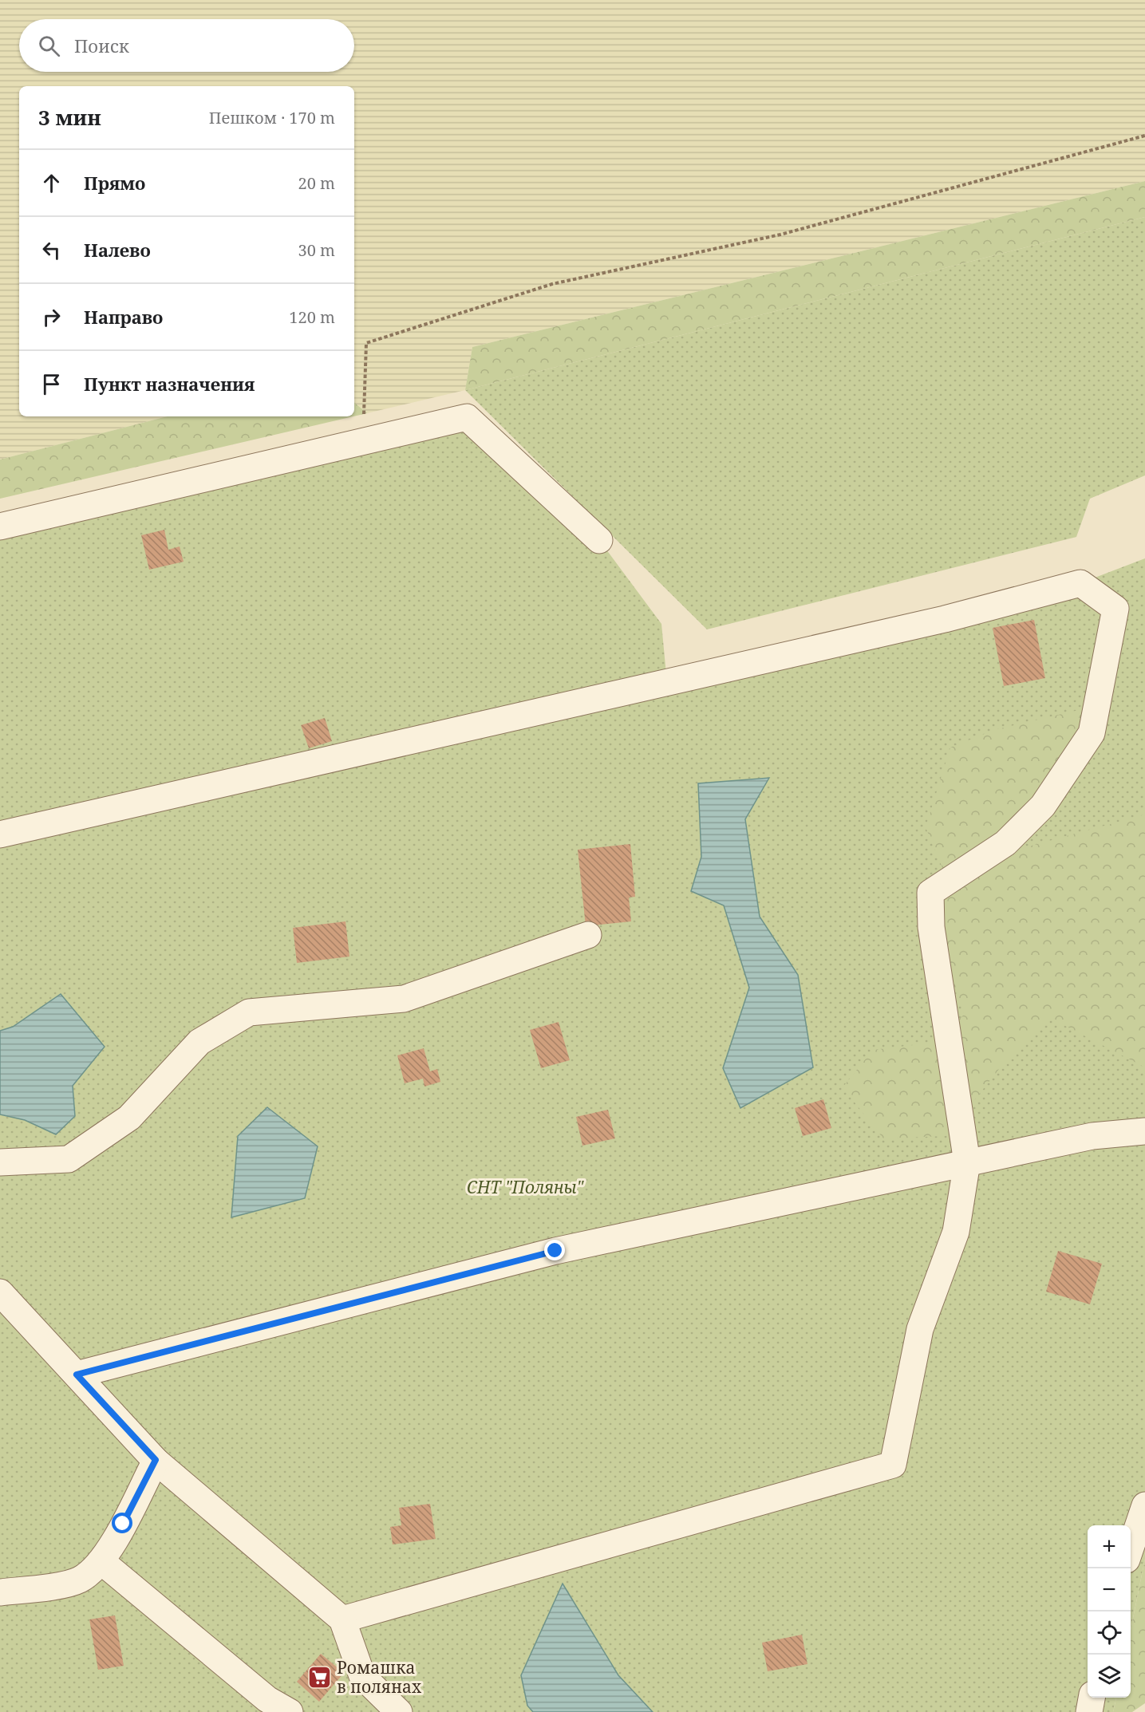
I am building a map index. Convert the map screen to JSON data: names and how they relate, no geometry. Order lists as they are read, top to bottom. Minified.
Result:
{"parks":["СНТ \"Поляны\""],"places":{"supermarket":["Ромашка в полянах"]},"page":{"search":"Поиск","heading":["3 мин","Пешком · 170 m"],"list":[["Прямо","20 m"],["Налево","30 m"],["Направо","120 m"],"Пункт назначения"],"map_buttons":["+","−"]}}
